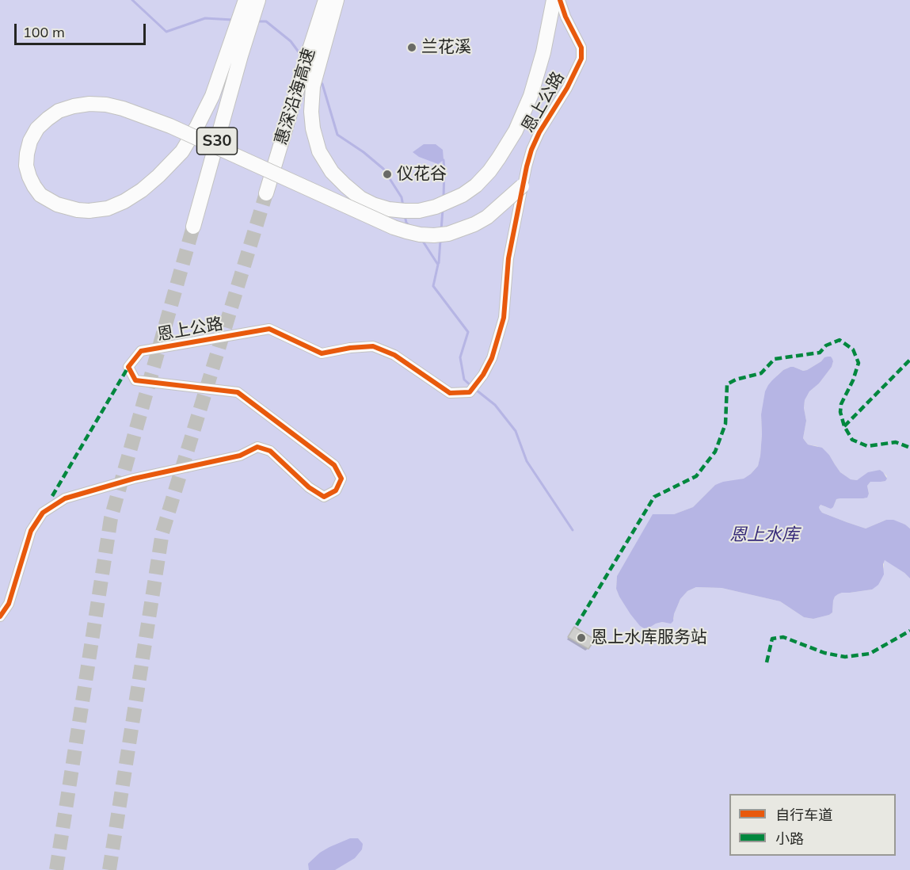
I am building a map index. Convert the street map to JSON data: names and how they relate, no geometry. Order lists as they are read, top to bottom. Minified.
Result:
{"streets":{"highway":["惠深沿海高速","S30"],"street":["恩上公路"]},"water":["恩上水库"],"places":["兰花溪","仪花谷","恩上水库服务站"],"legend":["自行车道","小路"],"scale_bar":"100 m"}
